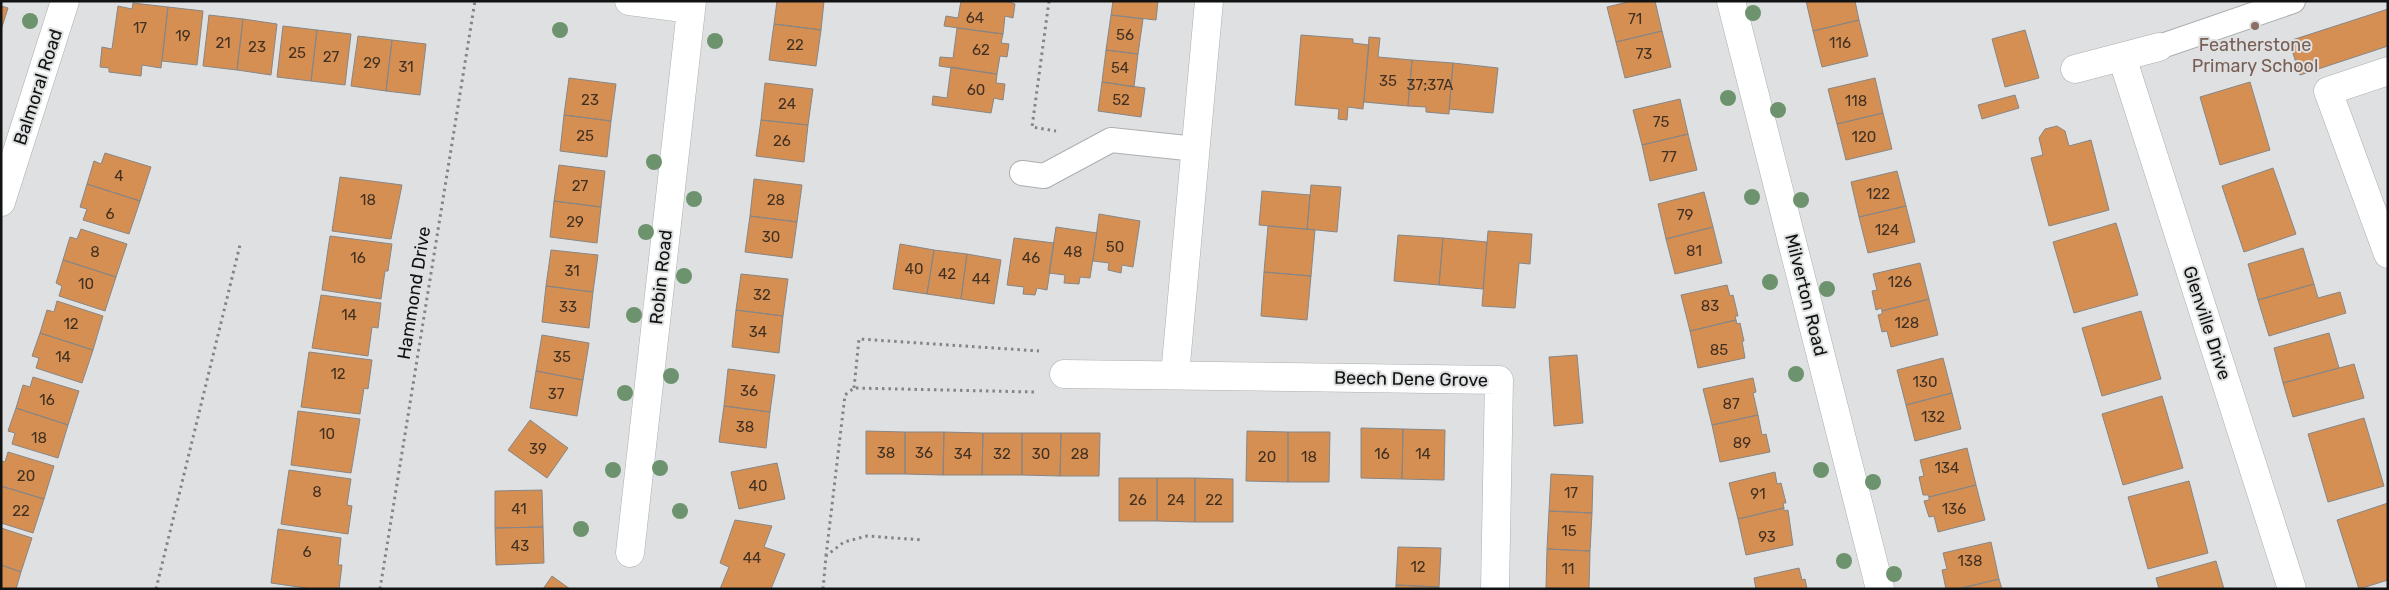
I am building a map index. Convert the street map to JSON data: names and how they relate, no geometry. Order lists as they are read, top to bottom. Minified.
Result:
{"streets":{"street":["Balmoral Road","Robin Road","Milverton Road","Glenville Drive","Beech Dene Grove"],"path":["Hammond Drive"]},"places":["Featherstone Primary School"],"house_numbers":["64","71","17","56","19","21","116","22","23","62","25","73","27","29","31","54","35","37;37A","60","23","52","118","24","75","25","120","26","77","4","27","122","18","28","6","79","29","124","30","50","81","8","48","16","46","40","31","42","44","126","10","32","83","33","14","128","12","34","85","14","35","12","130","36","37","16","87","132","38","10","18","89","39","38","36","34","32","30","28","16","14","20","18","134","20","40","8","17","91","26","24","22","41","136","22","15","93","43","6","44","138","12","11"]}
